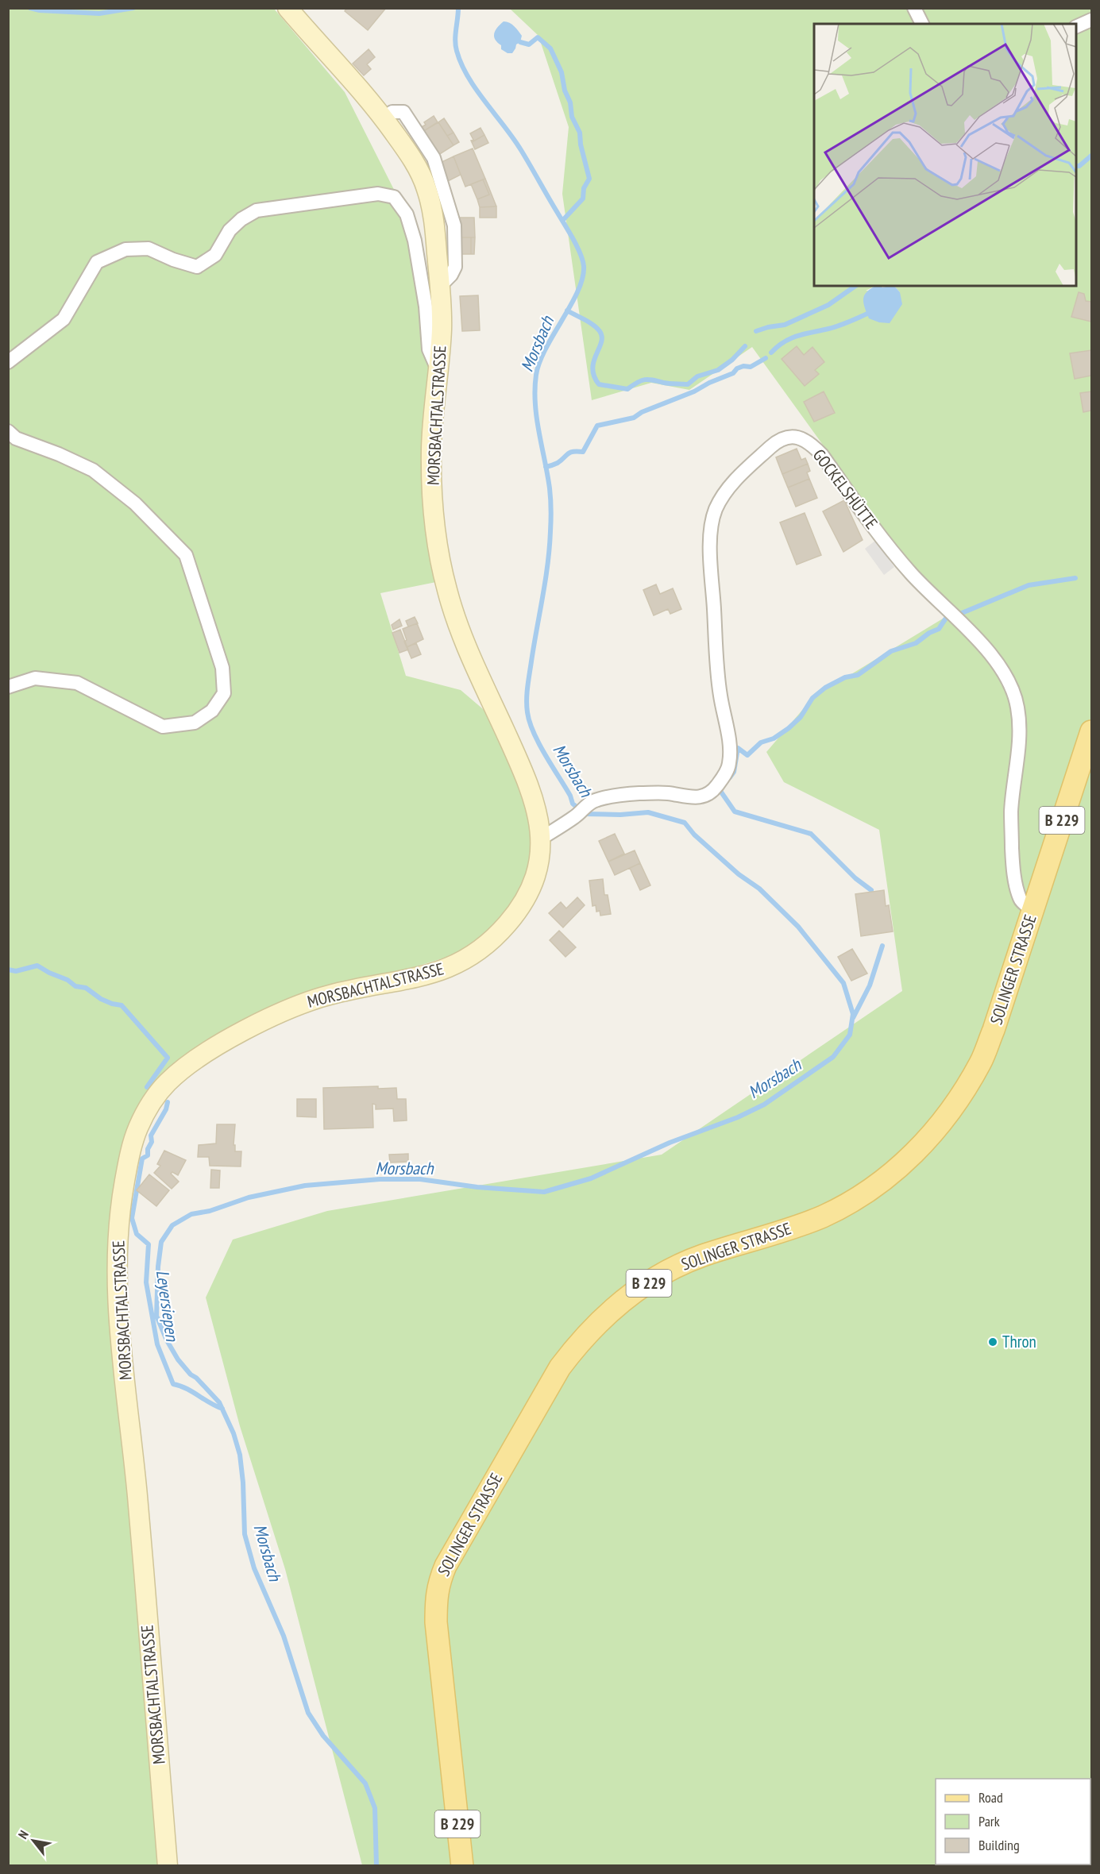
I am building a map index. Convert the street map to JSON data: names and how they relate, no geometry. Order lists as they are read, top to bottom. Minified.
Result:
{"streets":{"main road":["MORSBACHTALSTRASSE","B 229","SOLINGER STRASSE"],"street":["GOCKELSHÜTTE"]},"crossings":[["MORSBACHTALSTRASSE","GOCKELSHÜTTE"],["GOCKELSHÜTTE","SOLINGER STRASSE"]],"water":["Morsbach","Leyersiepen"],"places":["Thron"],"legend":["Road","Park","Building"],"north":"top left"}
